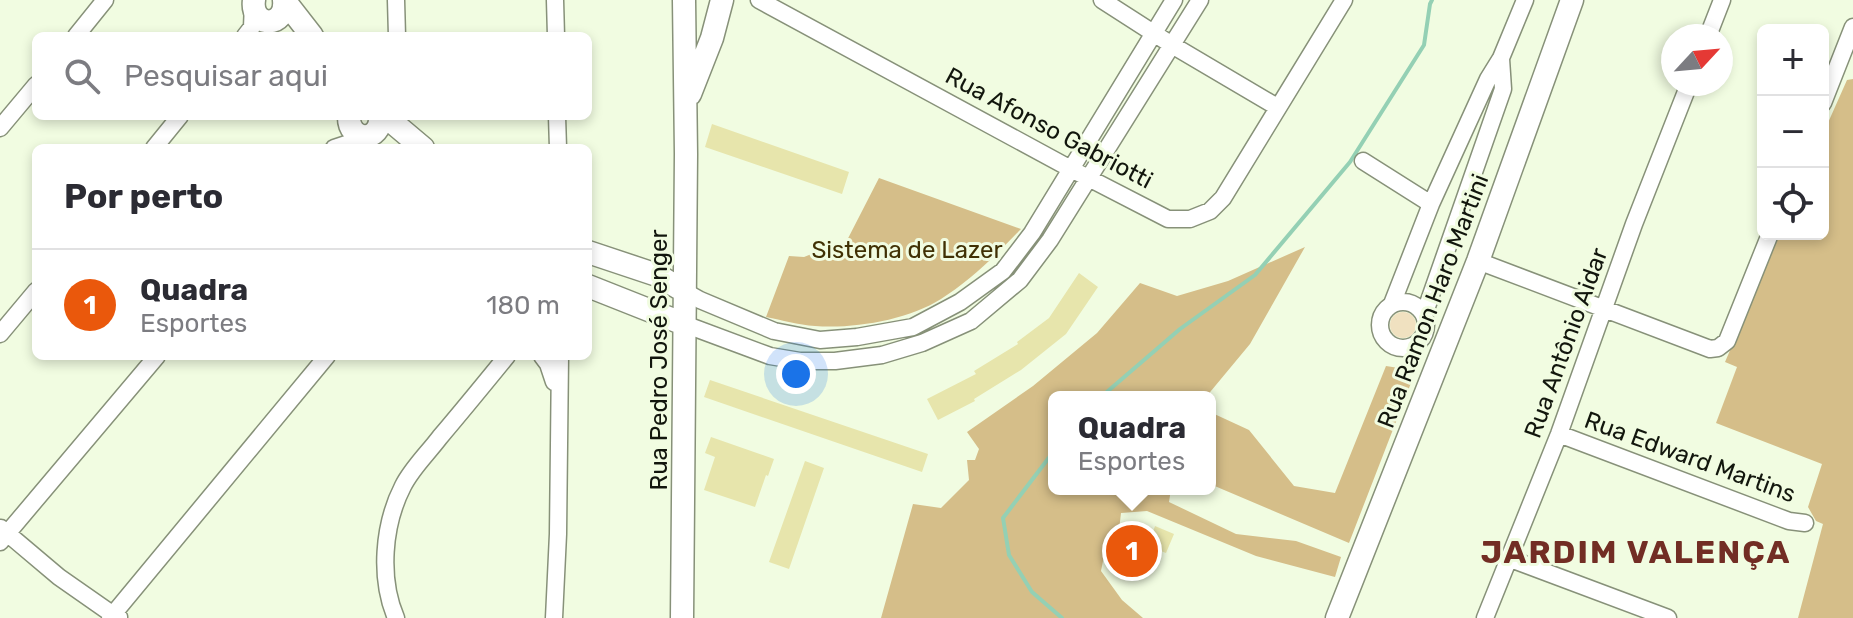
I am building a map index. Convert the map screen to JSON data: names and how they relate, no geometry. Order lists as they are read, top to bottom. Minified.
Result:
{"streets":{"street":["Rua Afonso Gabriotti","Rua Ramon Haro Martini","Rua Antônio Aidar","Rua Pedro José Senger","Rua Edward Martins"]},"crossings":[["Rua Antônio Aidar","Rua Edward Martins"]],"districts":["JARDIM VALENÇA"],"parks":["Sistema de Lazer"],"north":"top right","page":{"map_buttons":["+","−"],"search":"Pesquisar aqui","heading":"Por perto","list":[{"mark":"1","name":"Quadra","note":"Esportes","value":"180 m"}],"popup":["Quadra","Esportes"],"pins":"1"}}
